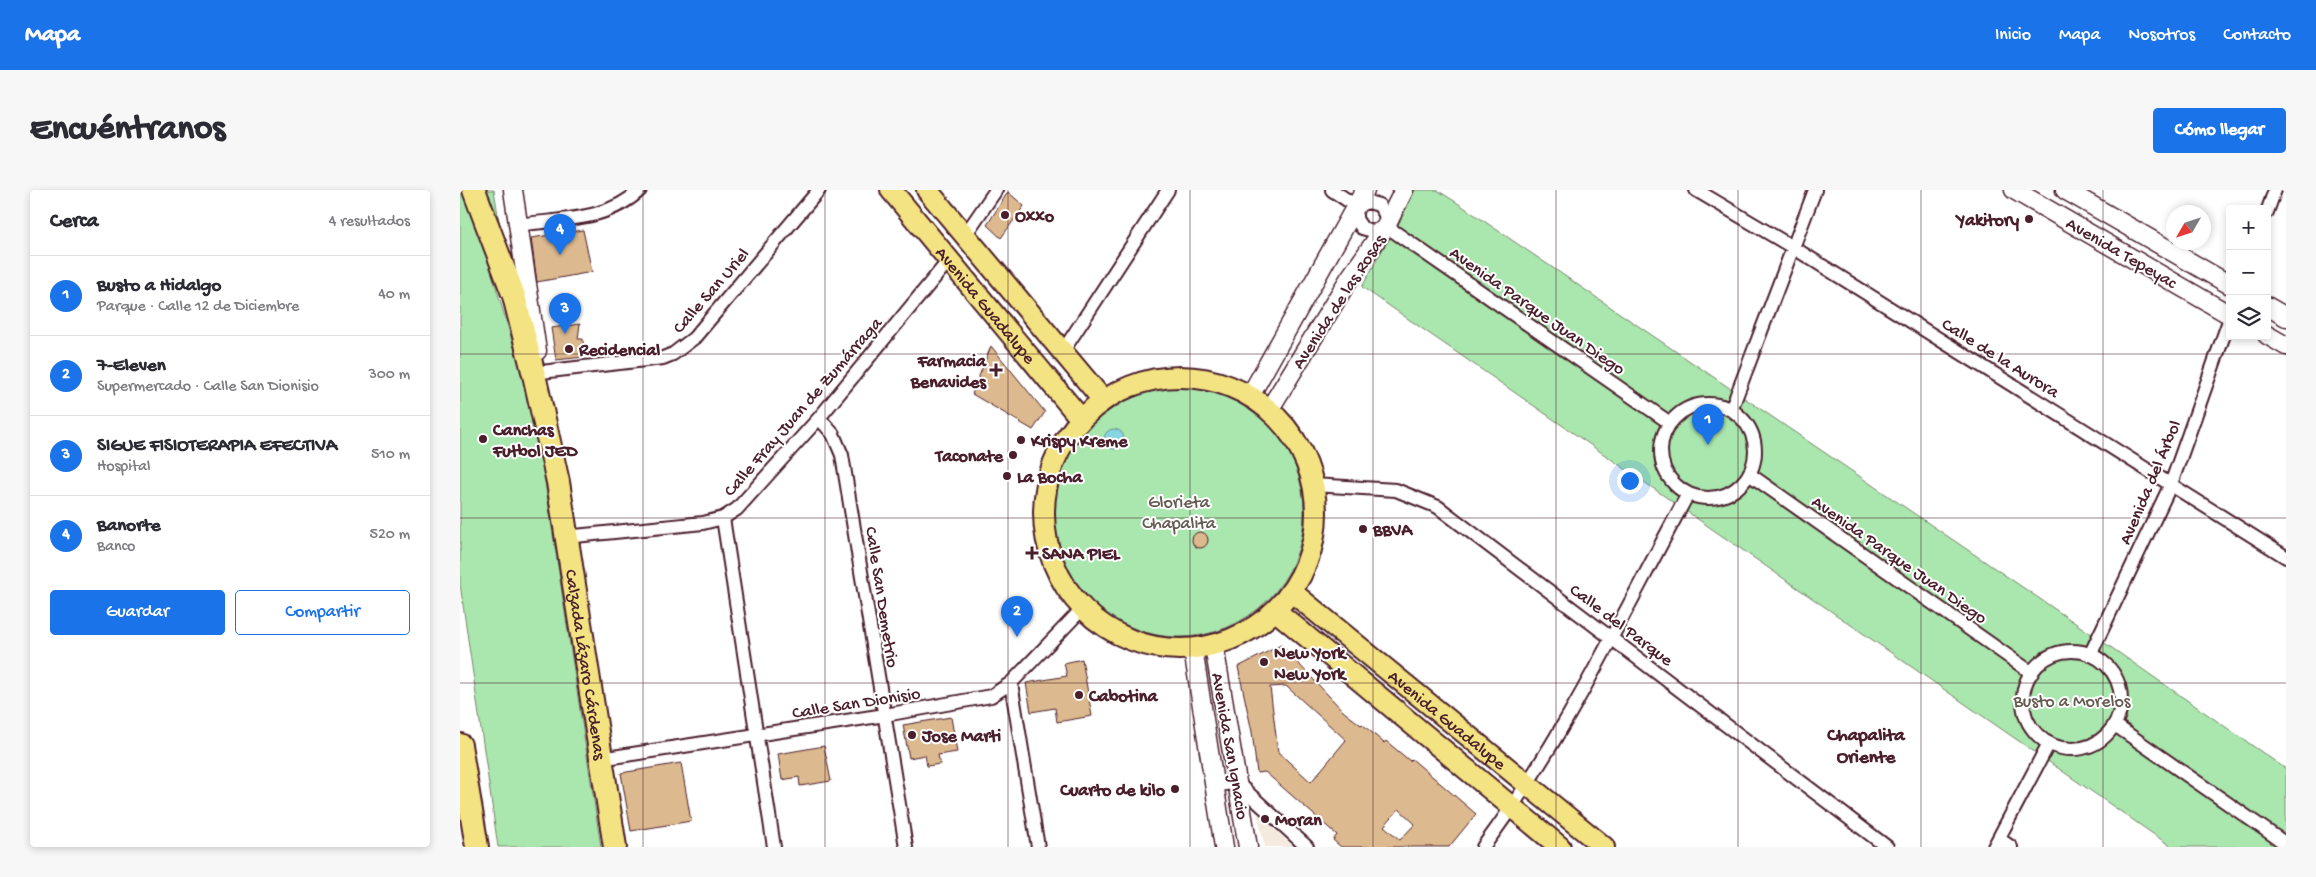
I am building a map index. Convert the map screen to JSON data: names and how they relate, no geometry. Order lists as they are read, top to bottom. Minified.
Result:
{"streets":{"highway":["Calzada Lázaro Cárdenas"],"main road":["Avenida Guadalupe"],"street":["Avenida Tepeyac","Calle San Uriel","Avenida de las Rosas","Avenida Parque Juan Diego","Calle de la Aurora","Calle Fray Juan de Zumárraga","Avenida del Árbol","Calle San Demetrio","Calle del Parque","Calle San Dionisio","Avenida San Ignacio"]},"crossings":[["Calle San Uriel","Calzada Lázaro Cárdenas"],["Avenida de las Rosas","Avenida Parque Juan Diego"],["Avenida Guadalupe","Calle Fray Juan de Zumárraga"],["Avenida Parque Juan Diego","Avenida del Árbol"],["Calle de la Aurora","Avenida del Árbol"],["Calle Fray Juan de Zumárraga","Calle San Demetrio"],["Calle Fray Juan de Zumárraga","Calzada Lázaro Cárdenas"],["Calle San Demetrio","Calle San Dionisio"],["Calzada Lázaro Cárdenas","Calle San Dionisio"]],"districts":["Chapalita Oriente"],"parks":["Glorieta Chapalita","Busto a Morelos"],"places":{"other":["Oxxo","Yakitory","Recidencial","Canchas Futbol JED","Krispy Kreme","Taconate","La Bocha","BBVA","New York New York","Cabotina","Jose Marti","Cuarto de kilo","Moran"],"health":["Farmacia Benavides","SANA PIEL"]},"north":"bottom left","page":{"header":"Mapa","nav":["Inicio","Mapa","Nosotros","Contacto"],"buttons":["Cómo llegar",["Guardar","Compartir"]],"title":"Encuéntranos","heading":["Cerca","4 resultados"],"map_buttons":["+","−"],"pins":["4","3","1","2"],"list":[{"mark":"1","name":"Busto a Hidalgo","note":"Parque · Calle 12 de Diciembre","value":"40 m"},{"mark":"2","name":"7-Eleven","note":"Supermercado · Calle San Dionisio","value":"300 m"},{"mark":"3","name":"SIGUE FISIOTERAPIA EFECTIVA","note":"Hospital","value":"510 m"},{"mark":"4","name":"Banorte","note":"Banco","value":"520 m"}]}}
